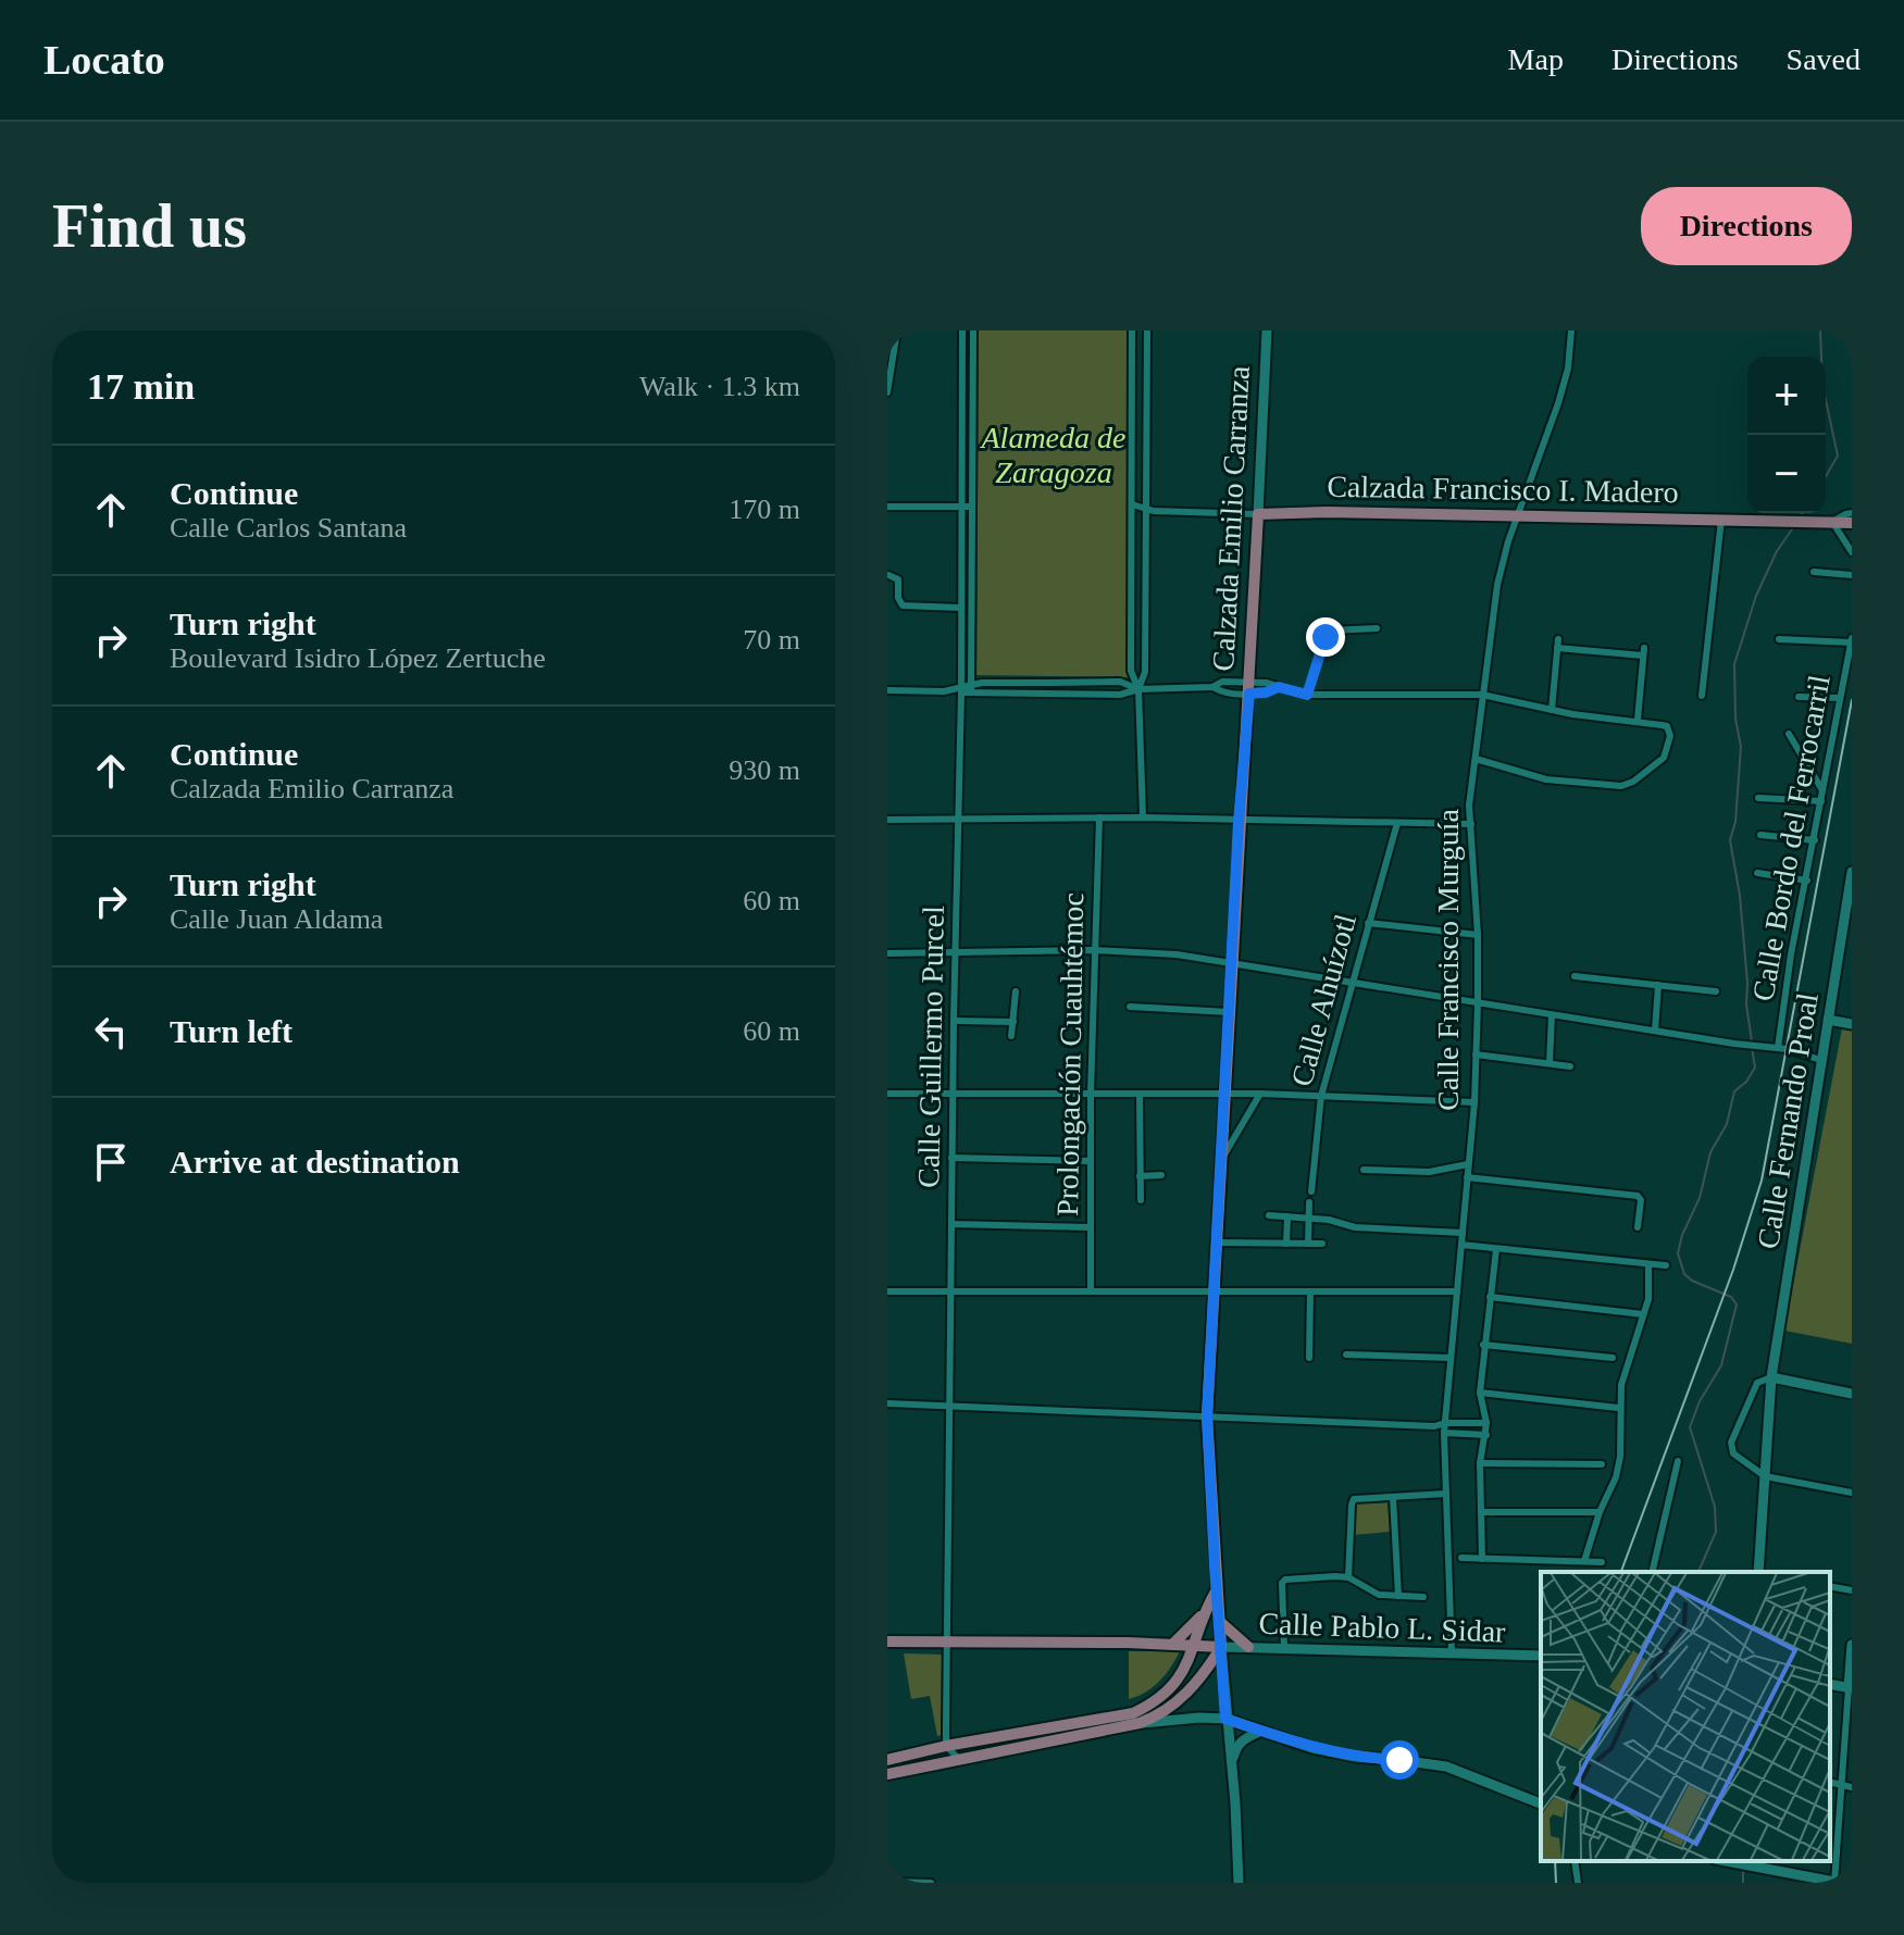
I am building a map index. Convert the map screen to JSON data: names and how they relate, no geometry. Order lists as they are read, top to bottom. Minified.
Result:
{"streets":{"main road":["Calzada Francisco I. Madero","Calzada Emilio Carranza"],"street":["Calle Bordo del Ferrocarril","Calle Francisco Murguía","Calle Ahuízotl","Calle Guillermo Purcel","Prolongación Cuauhtémoc","Calle Fernando Proal","Calle Pablo L. Sidar"]},"crossings":[["Calzada Francisco I. Madero","Calzada Emilio Carranza"],["Calzada Francisco I. Madero","Calle Francisco Murguía"],["Calzada Emilio Carranza","Calle Pablo L. Sidar"],["Calle Francisco Murguía","Calle Pablo L. Sidar"]],"parks":["Alameda de Zaragoza"],"page":{"header":"Locato","nav":["Map","Directions","Saved"],"buttons":"Directions","title":"Find us","heading":["17 min","Walk · 1.3 km"],"map_buttons":["+","−"],"list":[["Continue","Calle Carlos Santana","170 m"],["Turn right","Boulevard Isidro López Zertuche","70 m"],["Continue","Calzada Emilio Carranza","930 m"],["Turn right","Calle Juan Aldama","60 m"],["Turn left","60 m"],"Arrive at destination"]}}
